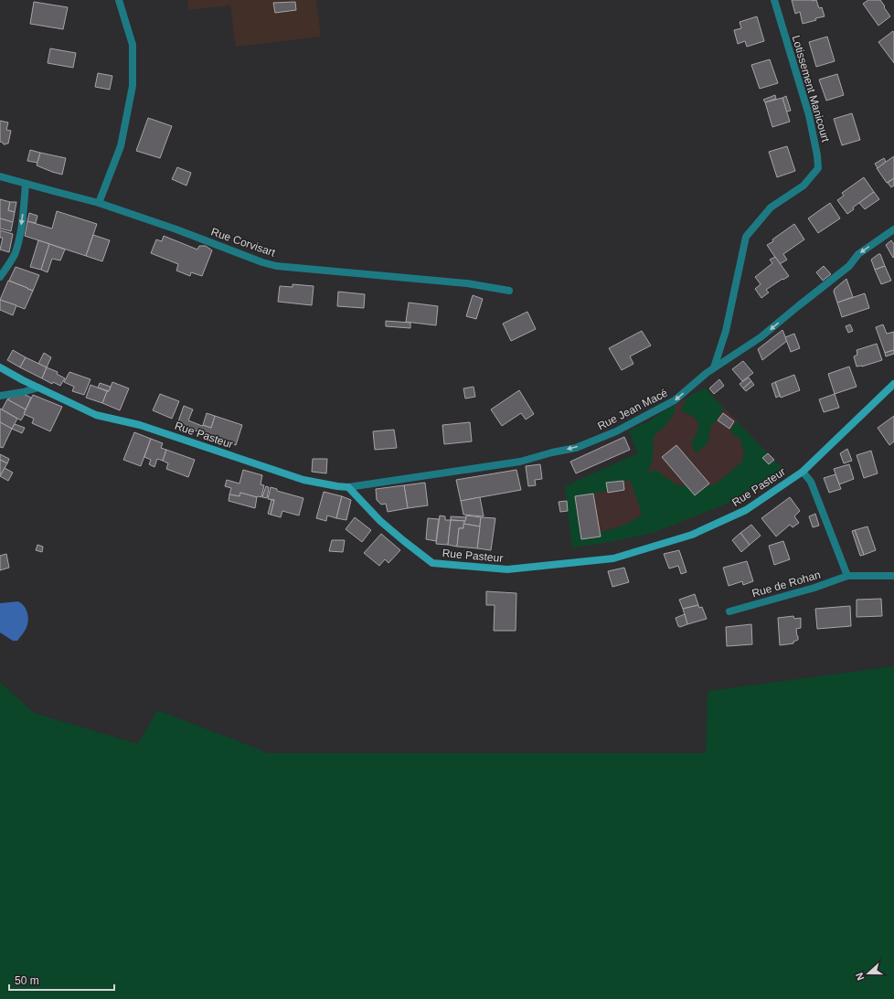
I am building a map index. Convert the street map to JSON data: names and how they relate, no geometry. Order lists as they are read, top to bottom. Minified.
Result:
{"streets":{"street":["Lotissement Manicourt","Rue Corvisart","Rue Jean Macé","Rue Pasteur","Rue de Rohan"]},"crossings":[["Lotissement Manicourt","Rue Jean Macé"],["Rue Jean Macé","Rue Pasteur"]],"one_way":["Rue Jean Macé"],"scale_bar":"50 m","north":"left"}
